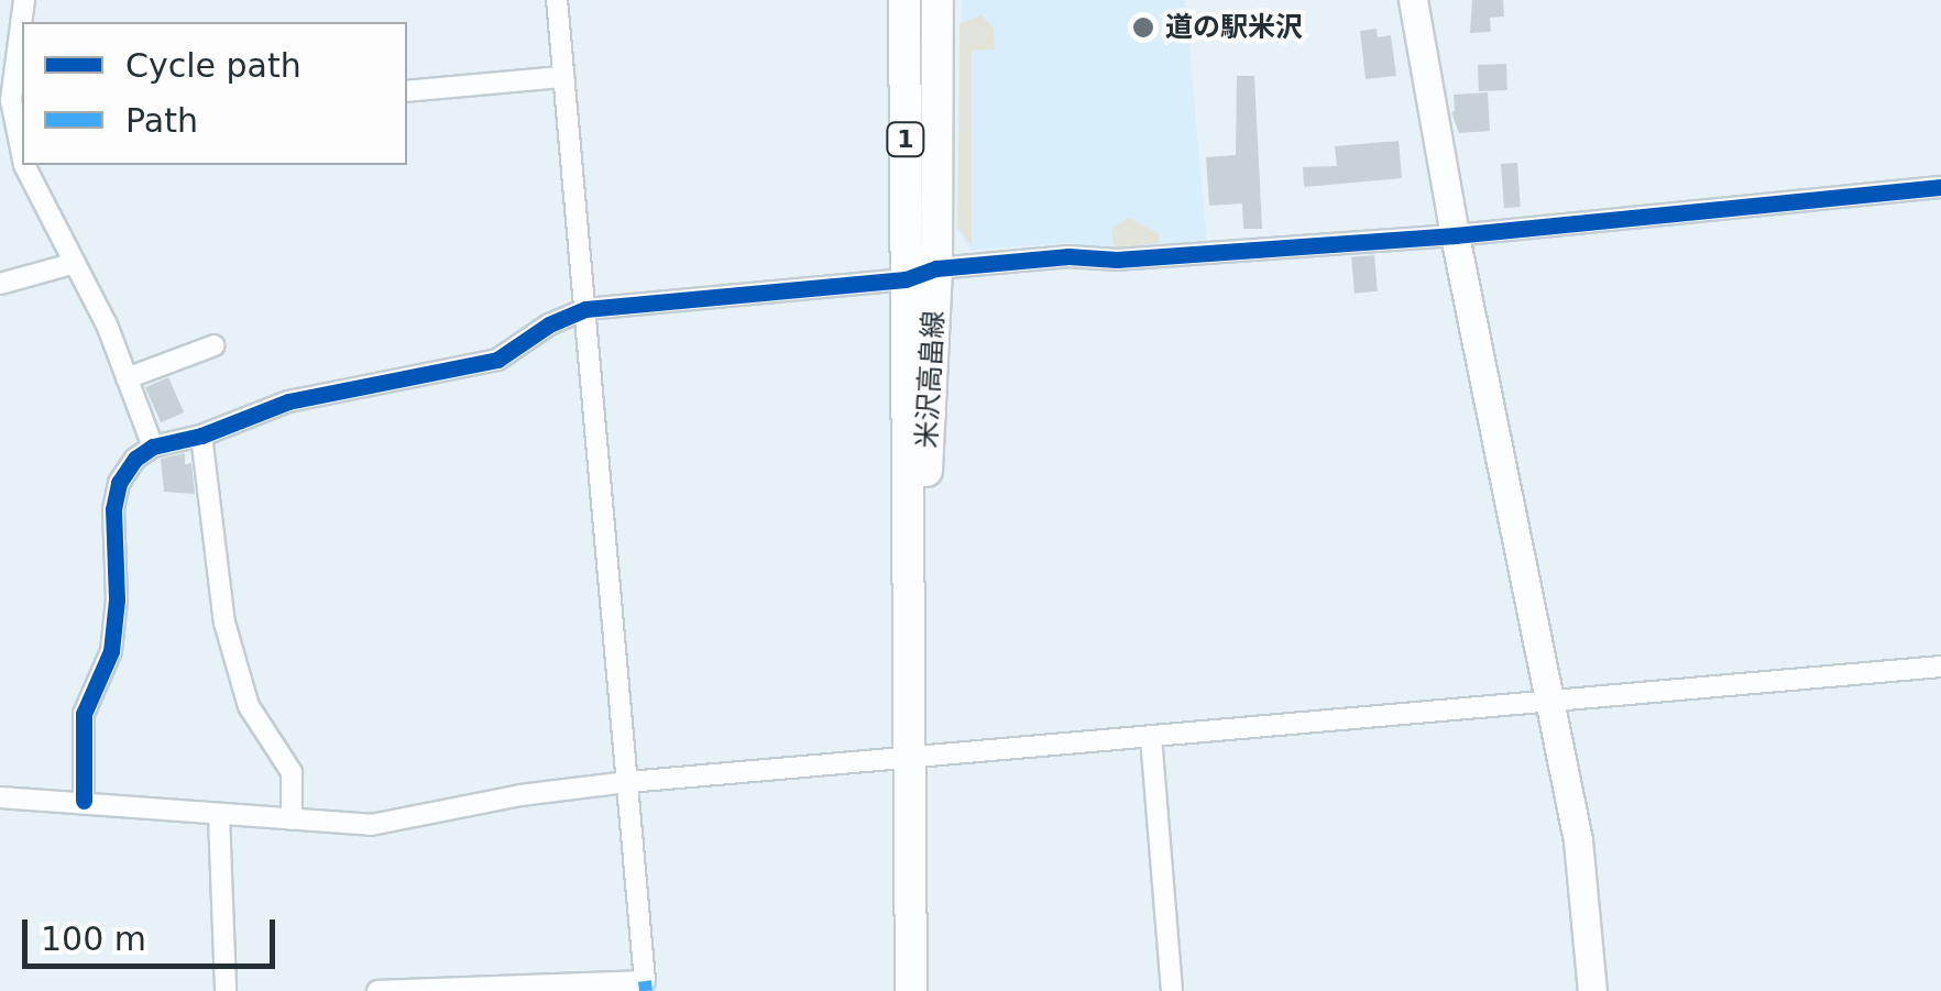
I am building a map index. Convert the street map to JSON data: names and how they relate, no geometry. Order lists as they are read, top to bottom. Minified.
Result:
{"streets":{"main road":["1","米沢高畠線"]},"places":["道の駅米沢"],"legend":["Cycle path","Path"],"scale_bar":"100 m"}
